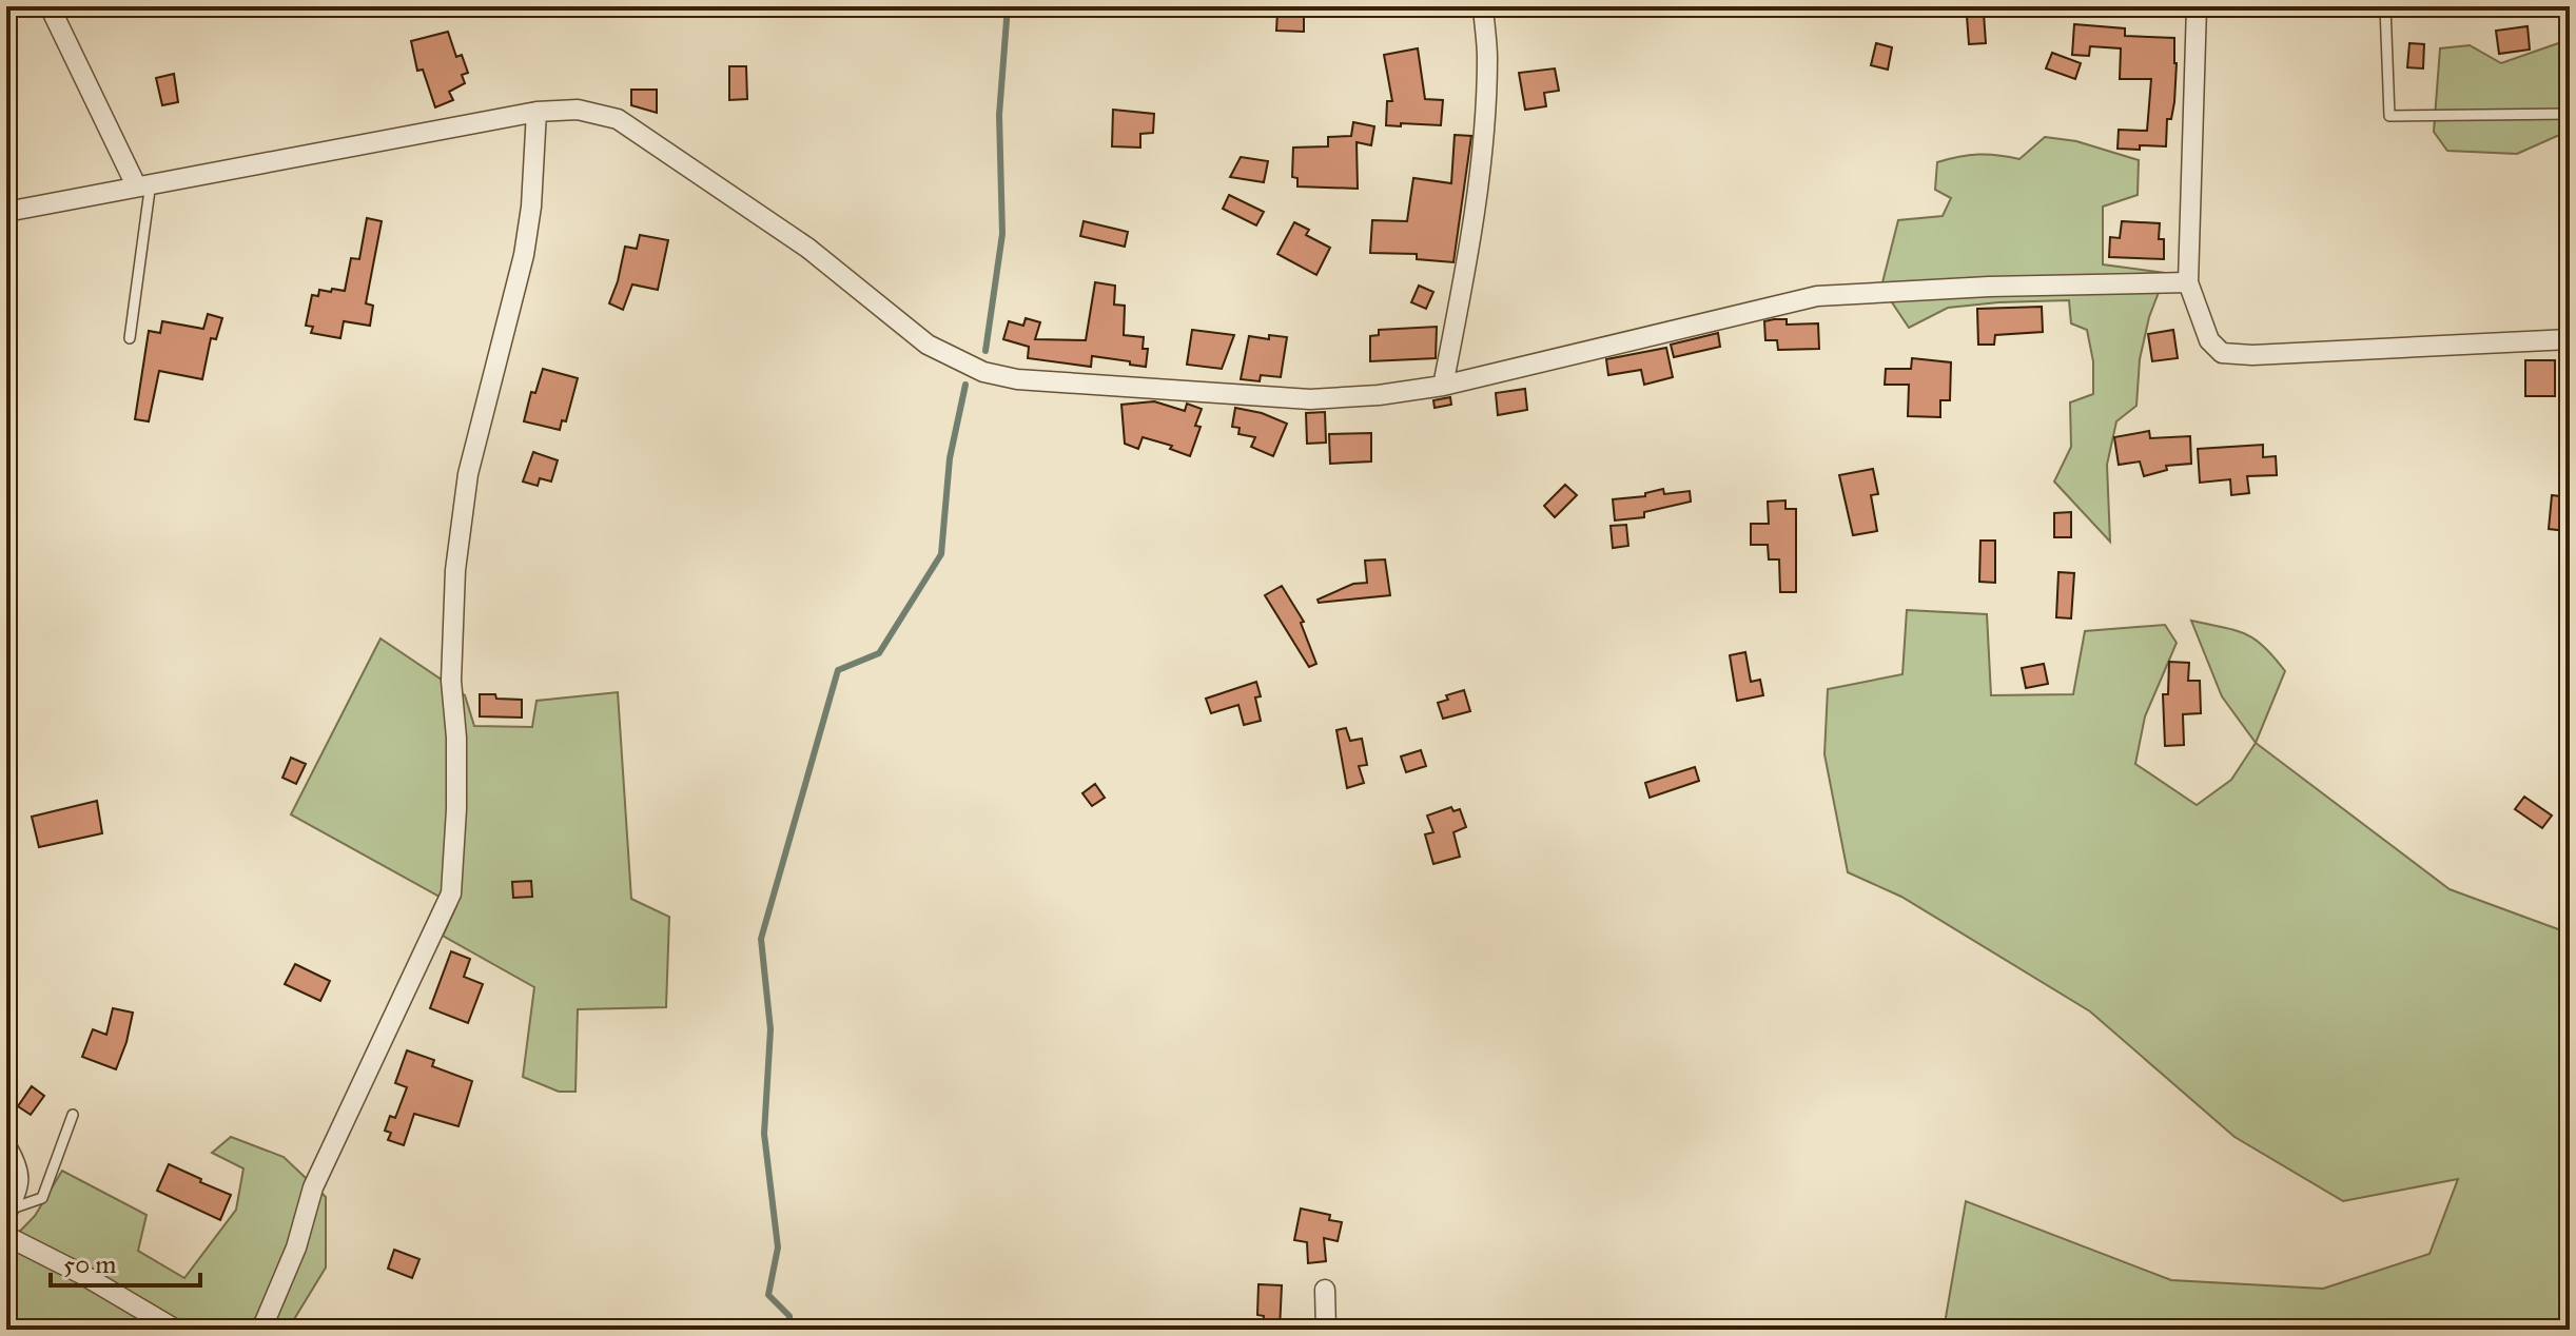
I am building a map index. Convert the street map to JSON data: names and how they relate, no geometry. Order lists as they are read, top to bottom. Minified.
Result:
{"scale_bar":"50 m"}
